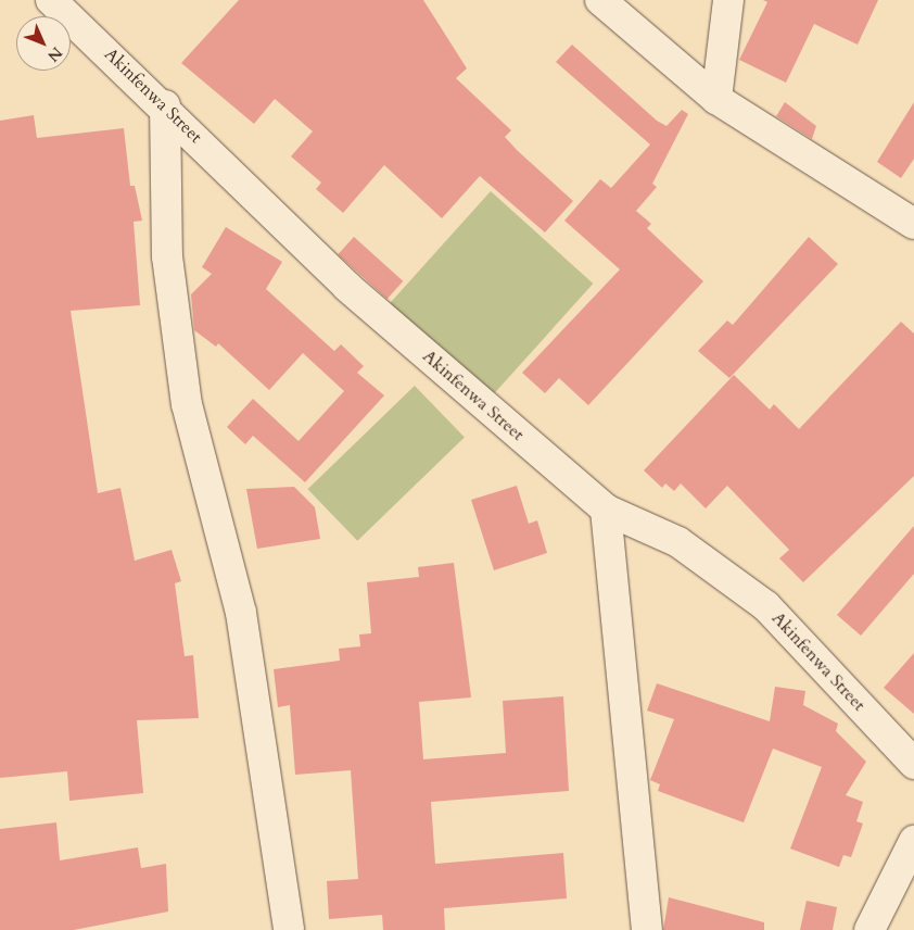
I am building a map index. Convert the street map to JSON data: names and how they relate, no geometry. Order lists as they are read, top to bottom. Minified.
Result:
{"streets":{"street":["Akinfenwa Street"]},"north":"bottom right"}
